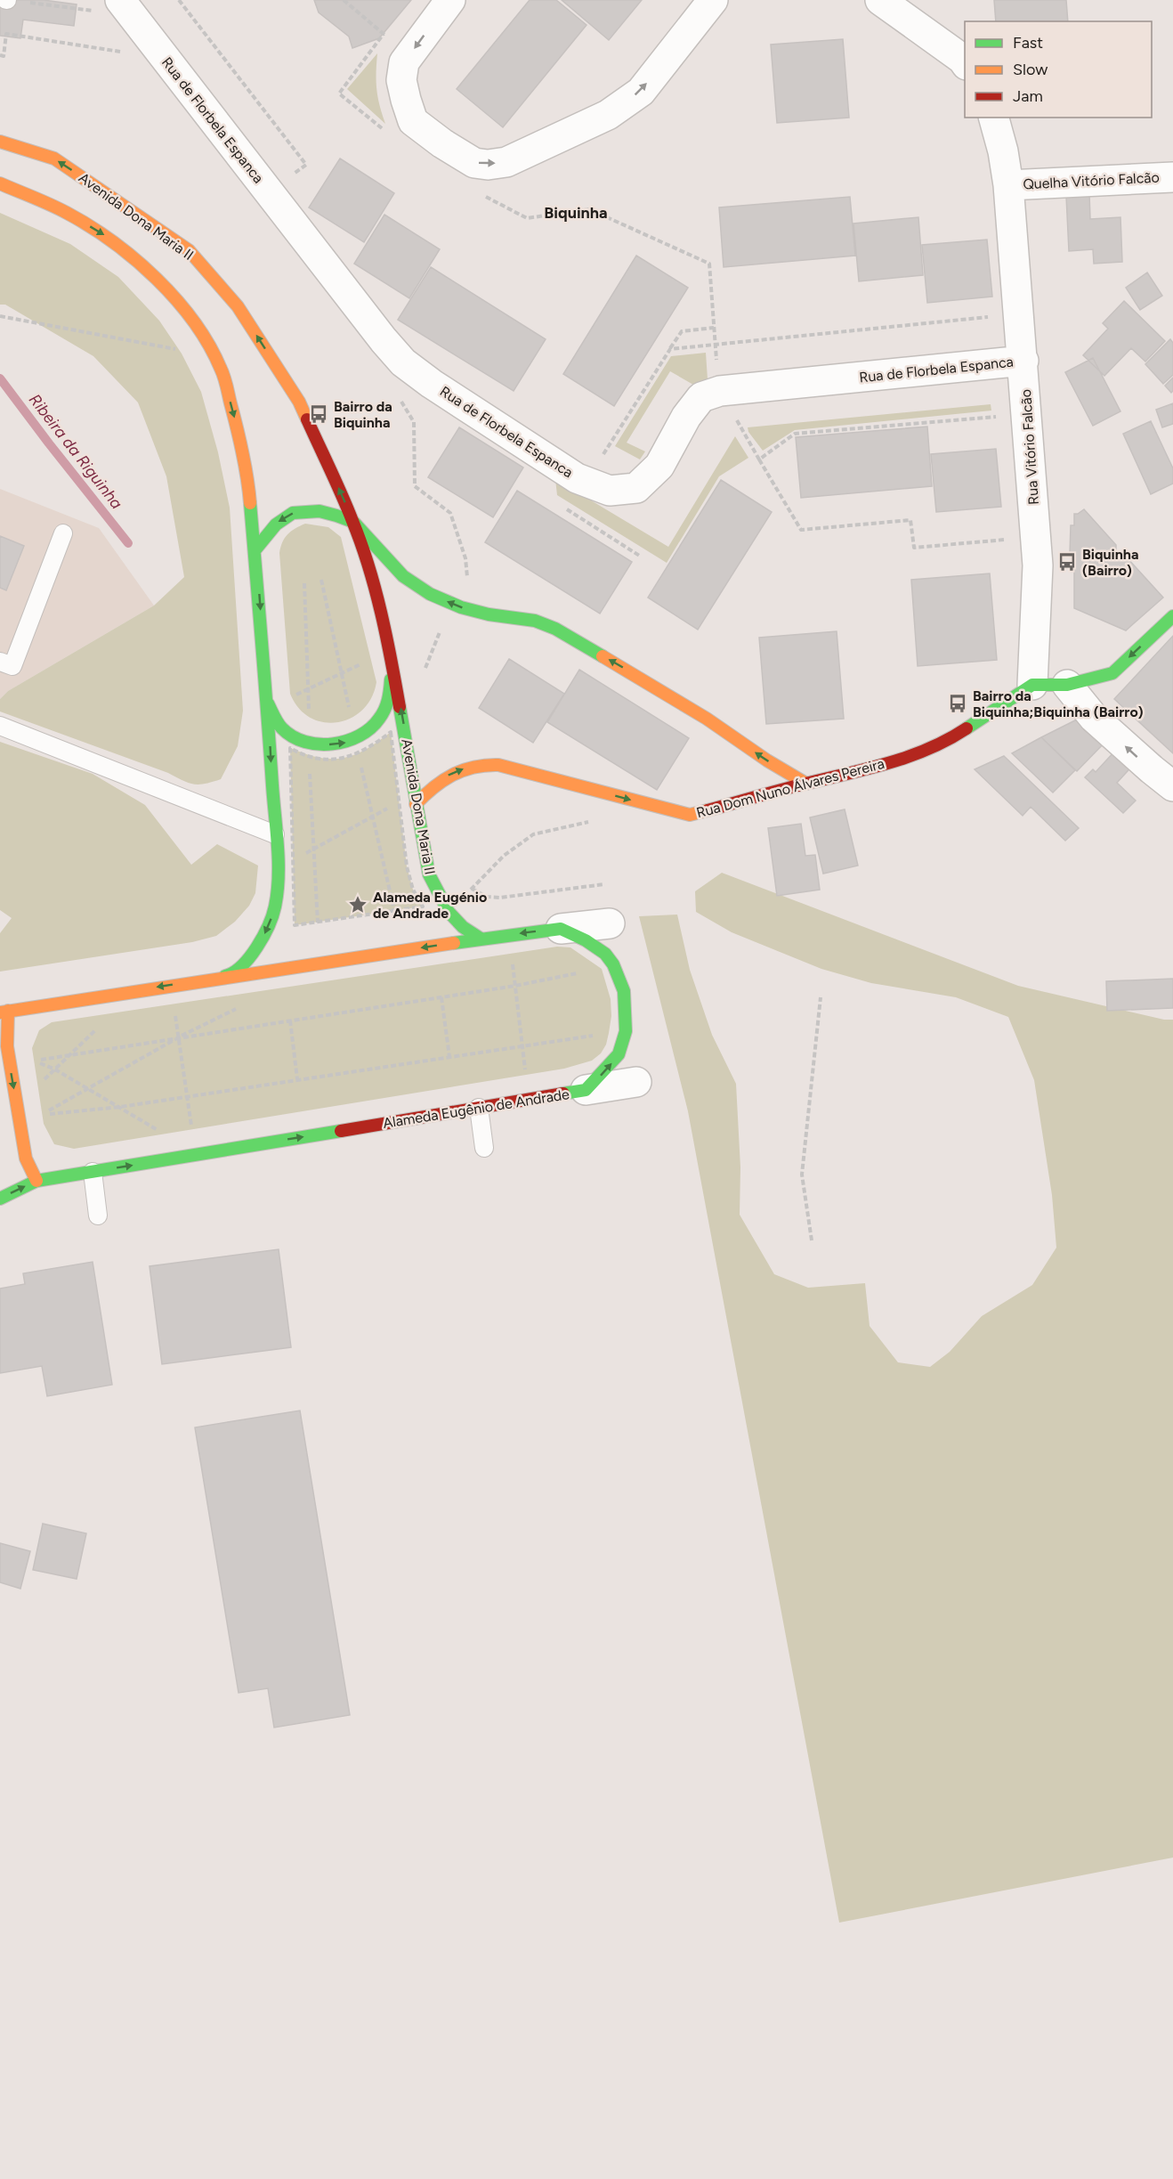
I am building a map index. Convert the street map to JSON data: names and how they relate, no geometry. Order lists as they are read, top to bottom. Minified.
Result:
{"streets":{"street":["Rua de Florbela Espanca","Quelha Vitório Falcão","Avenida Dona Maria II","Rua Vitório Falcão","Rua Dom Nuno Álvares Pereira","Alameda Eugênio de Andrade"]},"crossings":[["Rua de Florbela Espanca","Rua Vitório Falcão"],["Quelha Vitório Falcão","Rua Vitório Falcão"],["Avenida Dona Maria II","Rua Dom Nuno Álvares Pereira"],["Rua Vitório Falcão","Rua Dom Nuno Álvares Pereira"]],"one_way":["Rua Dom Nuno Álvares Pereira"],"districts":["Biquinha"],"water":["Ribeira da Riguinha"],"places":{"bus stop":["Bairro da Biquinha","Biquinha (Bairro)","Bairro da Biquinha;Biquinha (Bairro)"],"place":["Alameda Eugénio de Andrade"]},"legend":["Fast","Slow","Jam"]}
